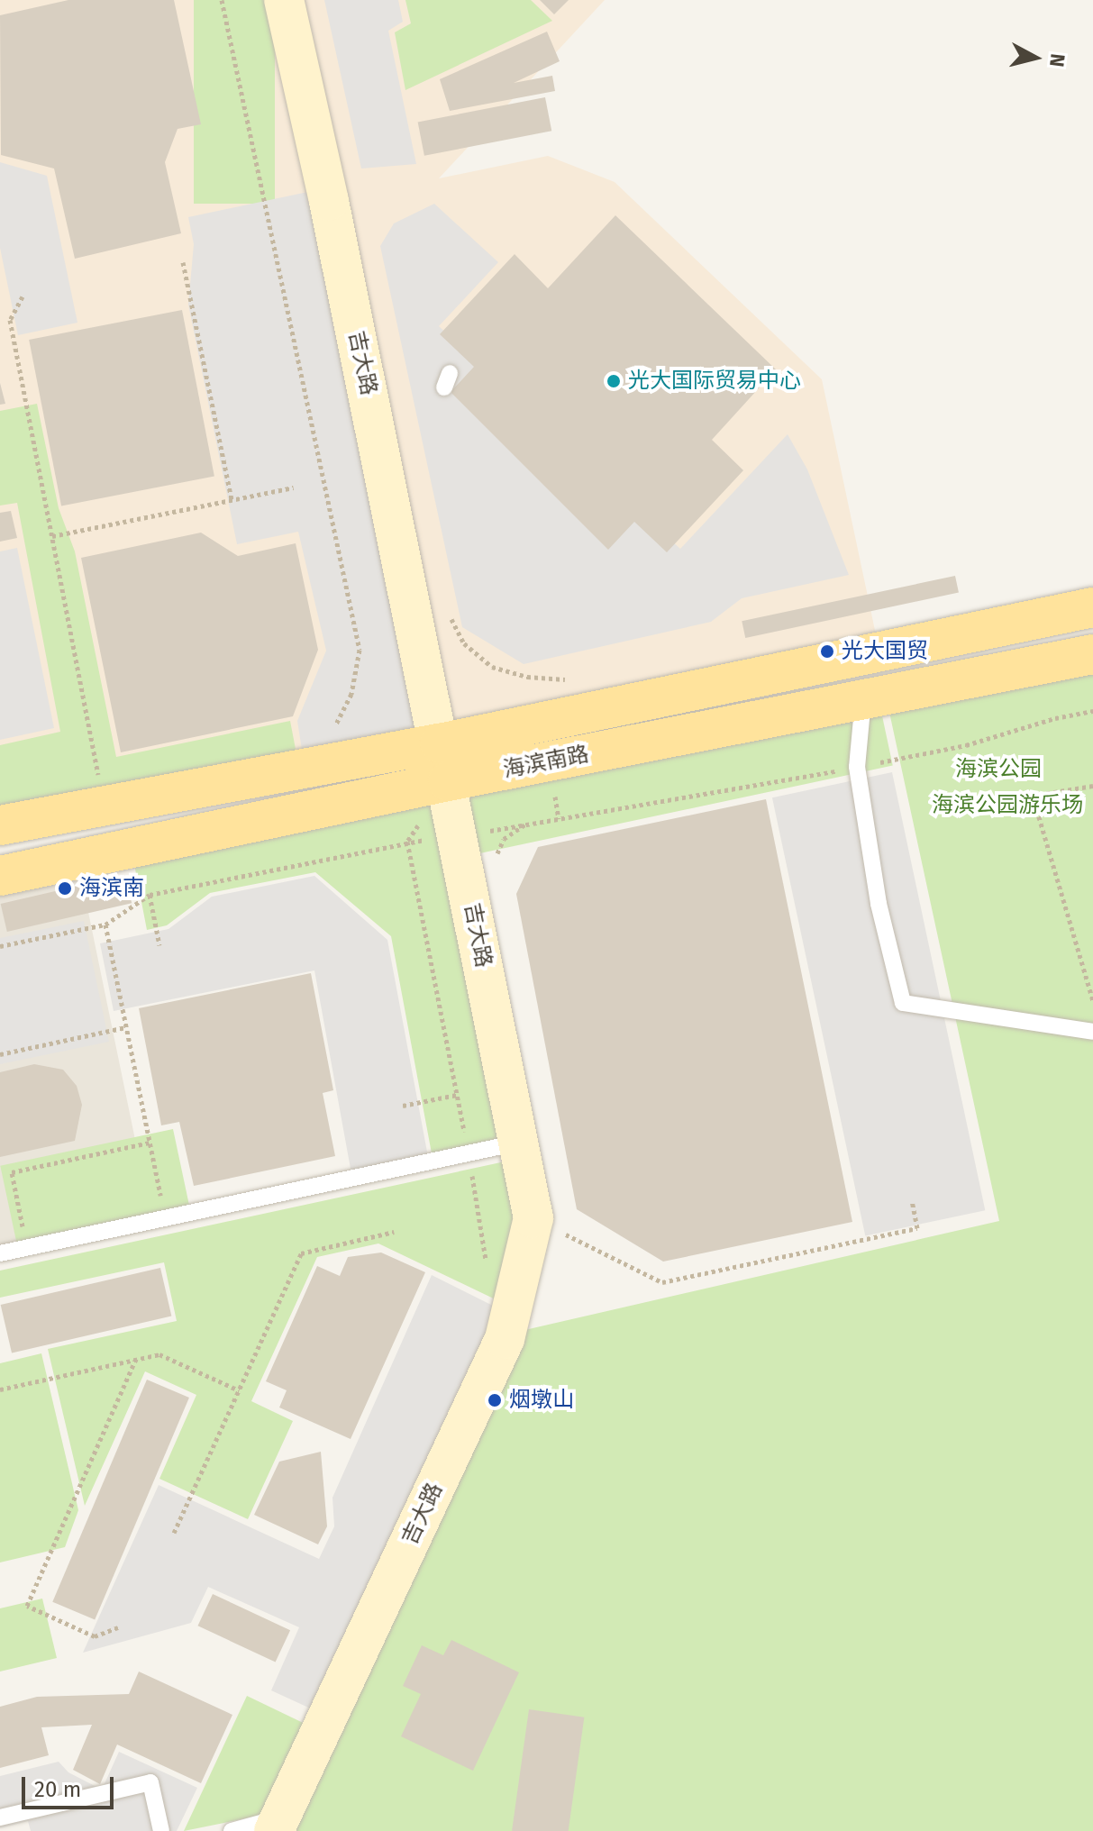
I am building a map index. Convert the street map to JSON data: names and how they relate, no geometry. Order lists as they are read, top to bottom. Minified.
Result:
{"streets":{"main road":["吉大路","海滨南路"]},"crossings":[["吉大路","海滨南路"]],"parks":["海滨公园","海滨公园游乐场"],"places":["光大国际贸易中心","光大国贸","海滨南","烟墩山"],"scale_bar":"20 m","north":"right"}
